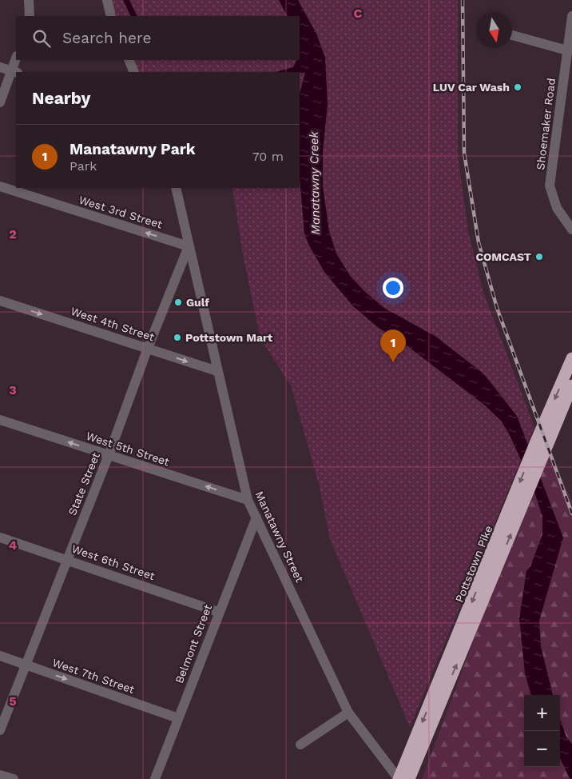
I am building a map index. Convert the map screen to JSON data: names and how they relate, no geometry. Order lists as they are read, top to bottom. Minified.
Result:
{"streets":{"highway":["Pottstown Pike"],"street":["Shoemaker Road","West 3rd Street","West 4th Street","West 5th Street","State Street","Manatawny Street","West 6th Street","Belmont Street","West 7th Street"]},"crossings":[["West 3rd Street","State Street"],["West 3rd Street","Manatawny Street"],["West 4th Street","State Street"],["West 4th Street","Manatawny Street"],["West 5th Street","State Street"],["West 5th Street","Manatawny Street"],["State Street","Manatawny Street"],["State Street","West 6th Street"],["State Street","West 7th Street"],["Manatawny Street","Pottstown Pike"],["Manatawny Street","Belmont Street"],["West 6th Street","Belmont Street"],["Belmont Street","West 7th Street"]],"one_way":["West 3rd Street","West 4th Street","West 5th Street","West 7th Street"],"water":["Manatawny Creek"],"places":["LUV Car Wash","COMCAST","Gulf","Pottstown Mart"],"north":"bottom","page":{"search":"Search here","heading":"Nearby","list":[{"mark":"1","name":"Manatawny Park","note":"Park","value":"70 m"}],"pins":"1","map_buttons":["+","−"]},"grid":{"columns":["C"],"rows":["2","3","4","5"]}}
